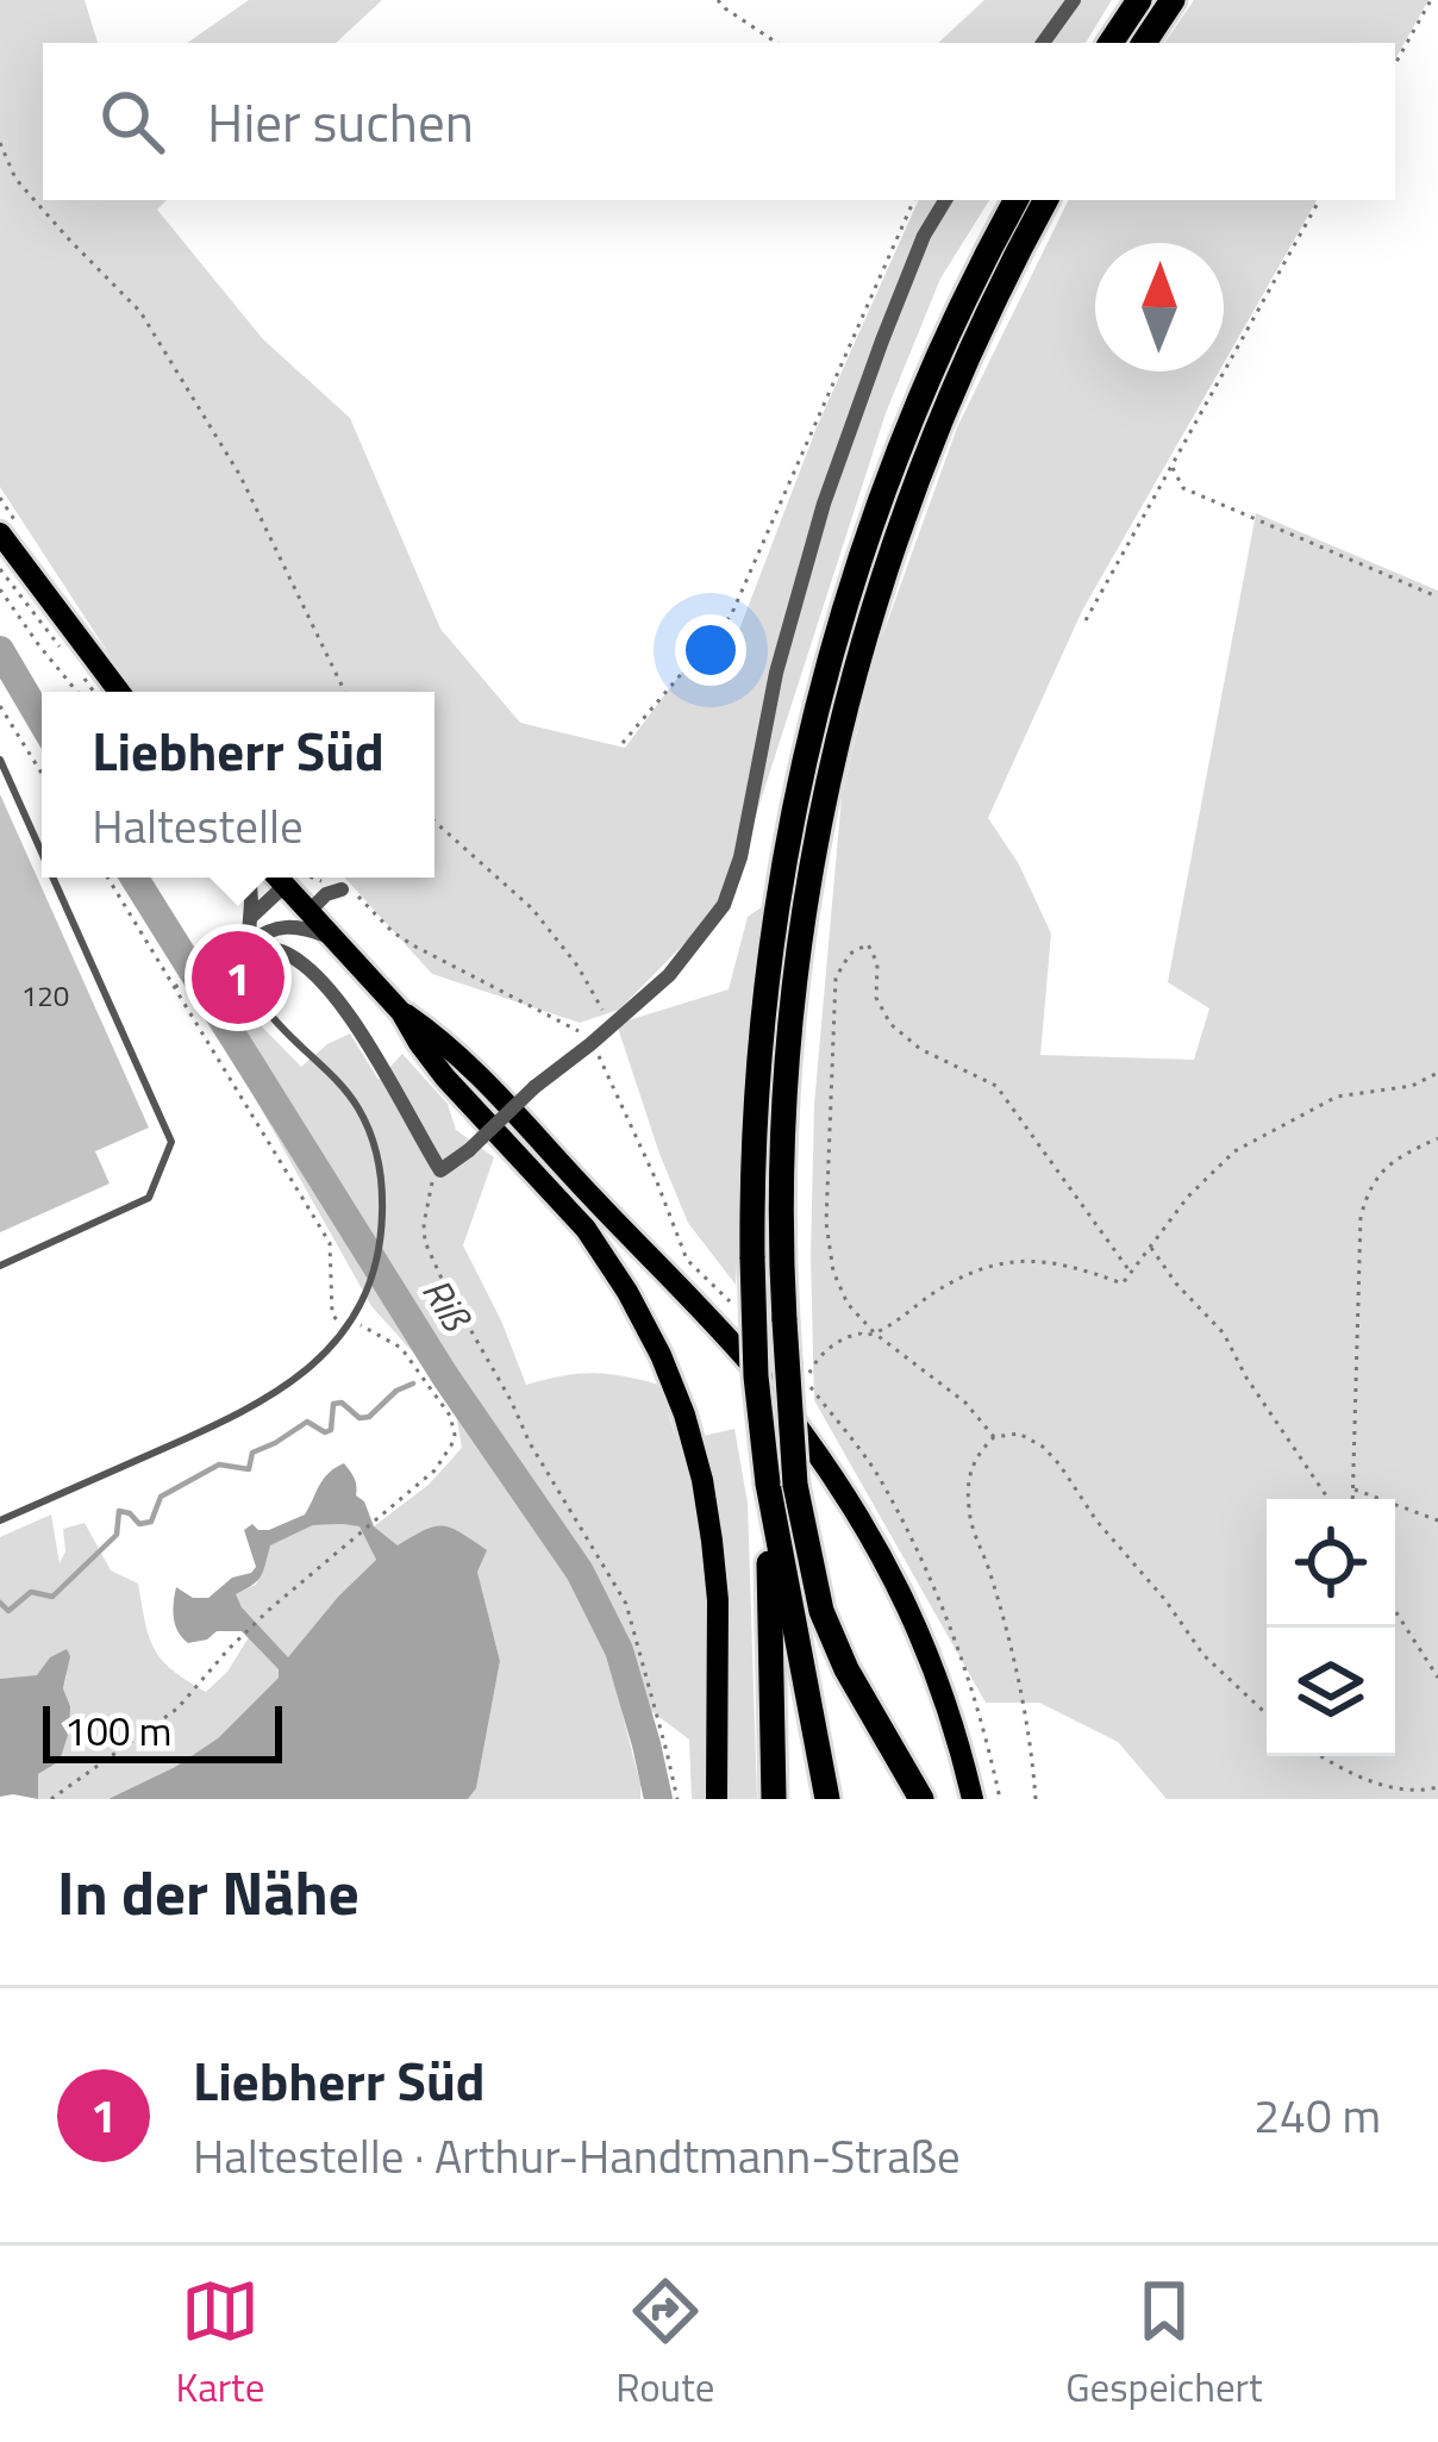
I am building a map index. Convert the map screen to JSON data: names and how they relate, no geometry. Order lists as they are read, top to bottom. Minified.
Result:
{"water":["Riß"],"house_numbers":["120"],"scale_bar":"100 m","north":"top","page":{"search":"Hier suchen","popup":["Liebherr Süd","Haltestelle"],"pins":"1","scale":"100 m","heading":"In der Nähe","list":[{"mark":"1","name":"Liebherr Süd","note":"Haltestelle · Arthur-Handtmann-Straße","value":"240 m"}],"nav":["Karte","Route","Gespeichert"]}}
